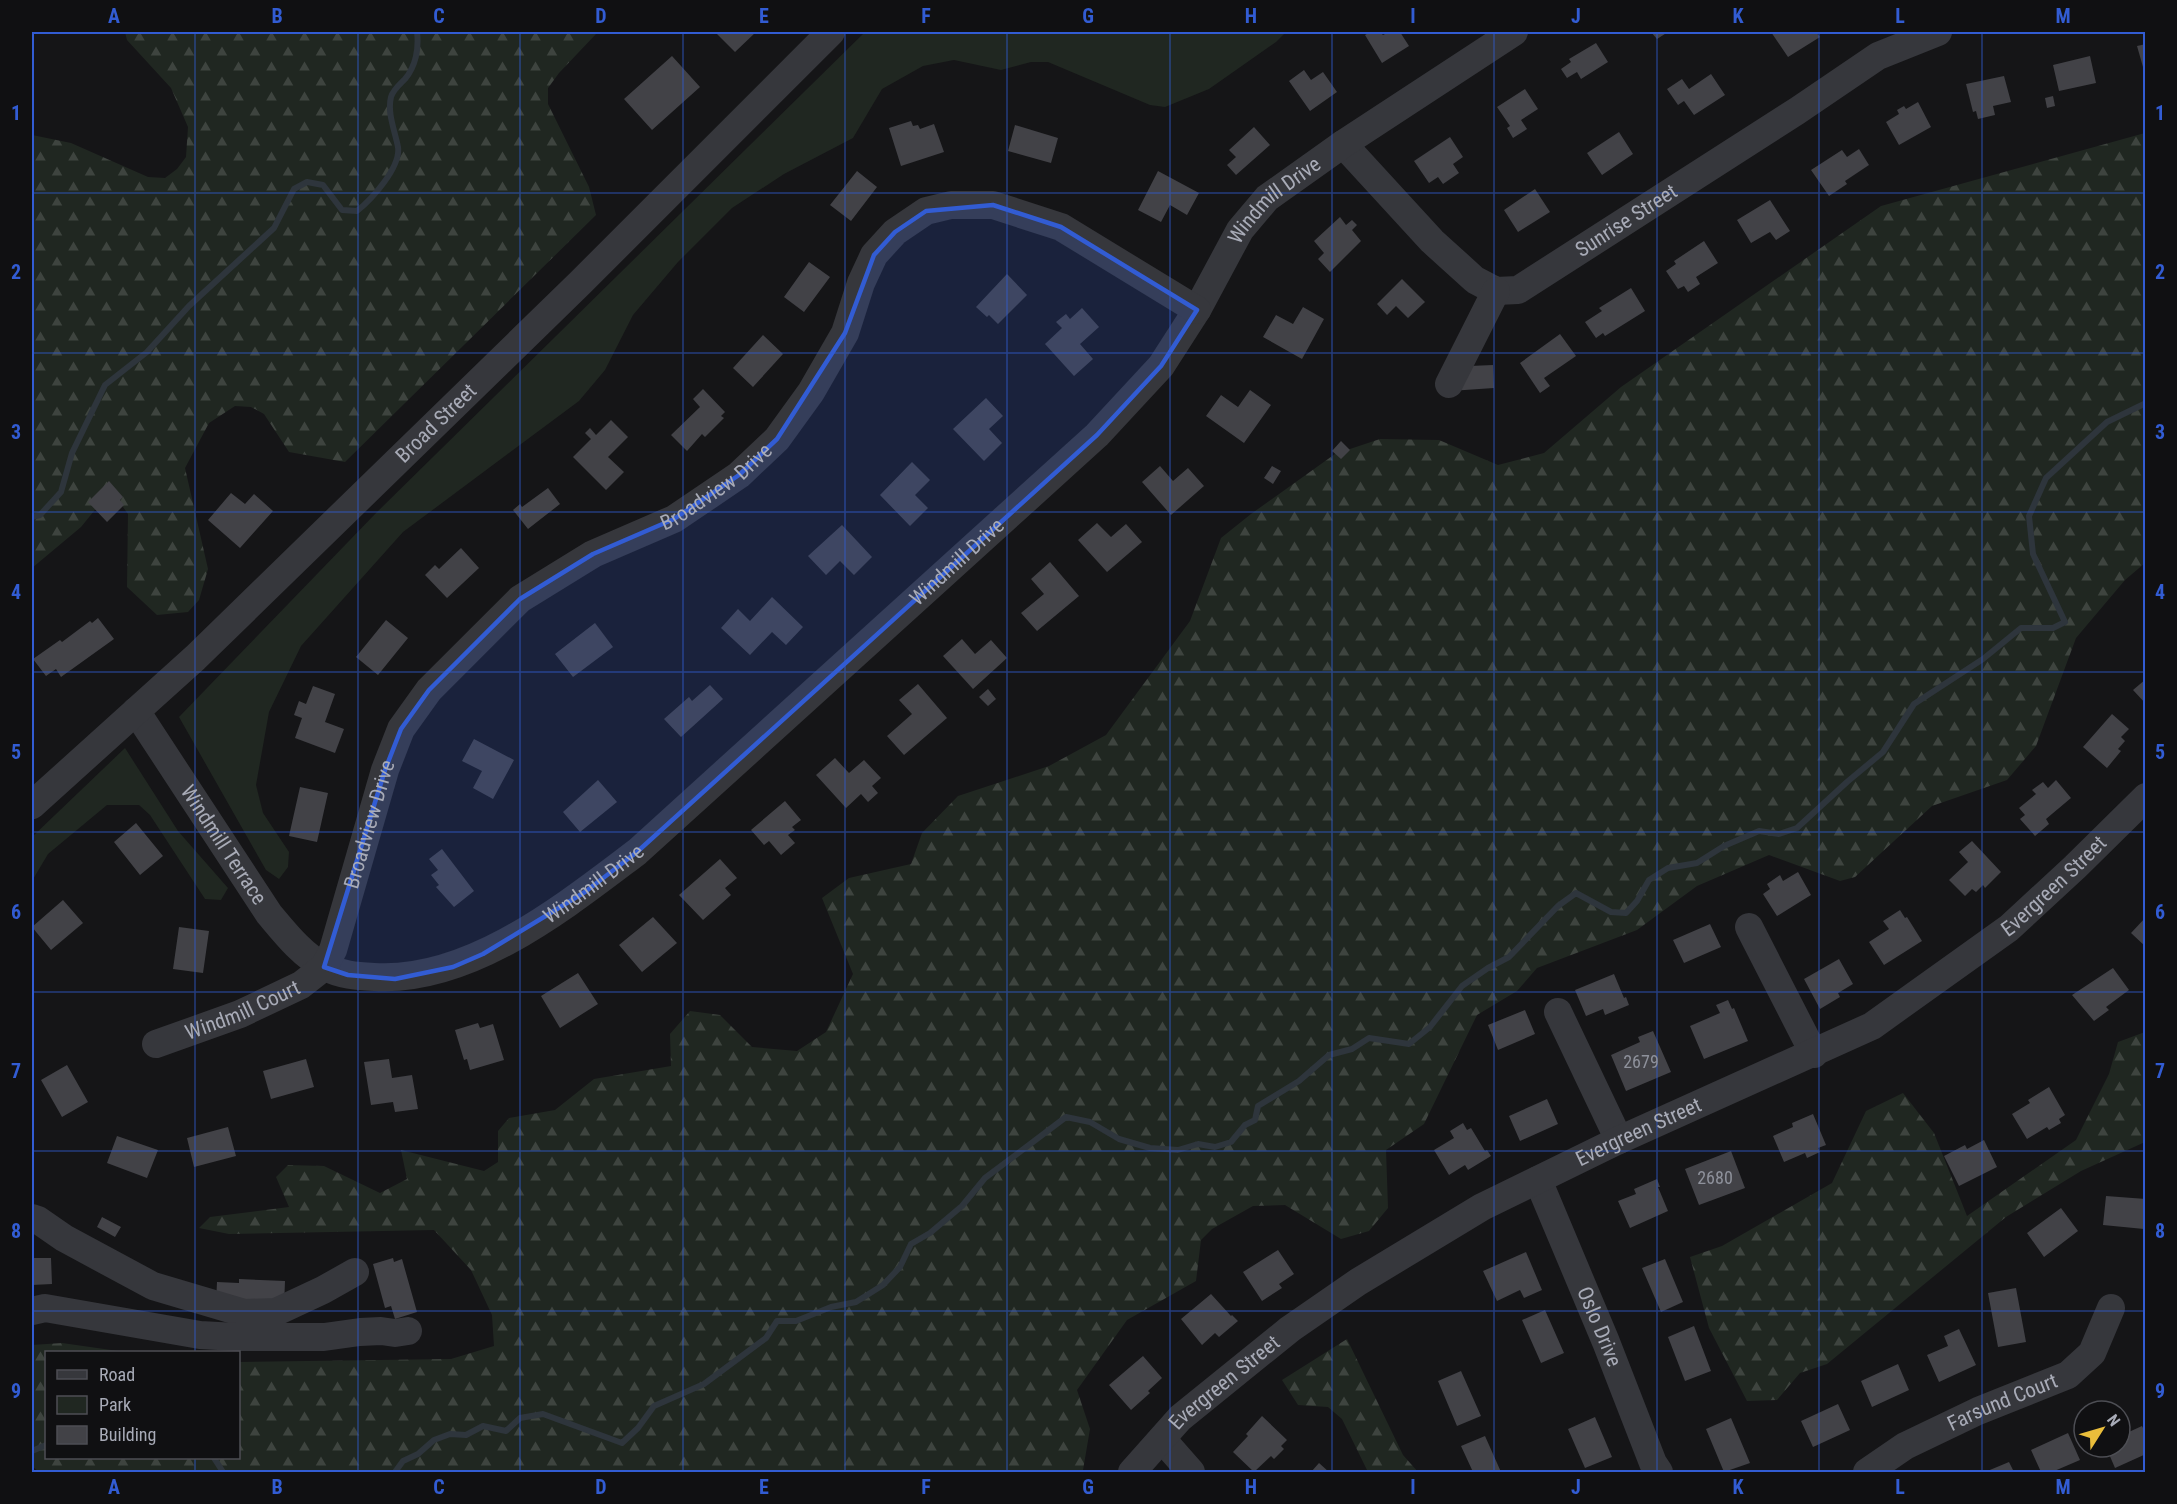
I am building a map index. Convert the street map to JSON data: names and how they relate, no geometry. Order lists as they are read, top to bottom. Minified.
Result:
{"streets":{"street":["Windmill Drive","Sunrise Street","Broad Street","Broadview Drive","Windmill Terrace","Evergreen Street","Windmill Court","Oslo Drive","Farsund Court"]},"crossings":[["Windmill Drive","Broadview Drive"],["Windmill Drive","Windmill Terrace"],["Windmill Drive","Windmill Court"],["Broad Street","Windmill Terrace"],["Broadview Drive","Windmill Terrace"],["Broadview Drive","Windmill Court"],["Windmill Terrace","Windmill Court"],["Evergreen Street","Oslo Drive"]],"house_numbers":["2679","2680"],"legend":["Road","Park","Building"],"north":"top right","grid":{"columns":["A","B","C","D","E","F","G","H","I","J","K","L","M"],"rows":["1","2","3","4","5","6","7","8","9"]}}
